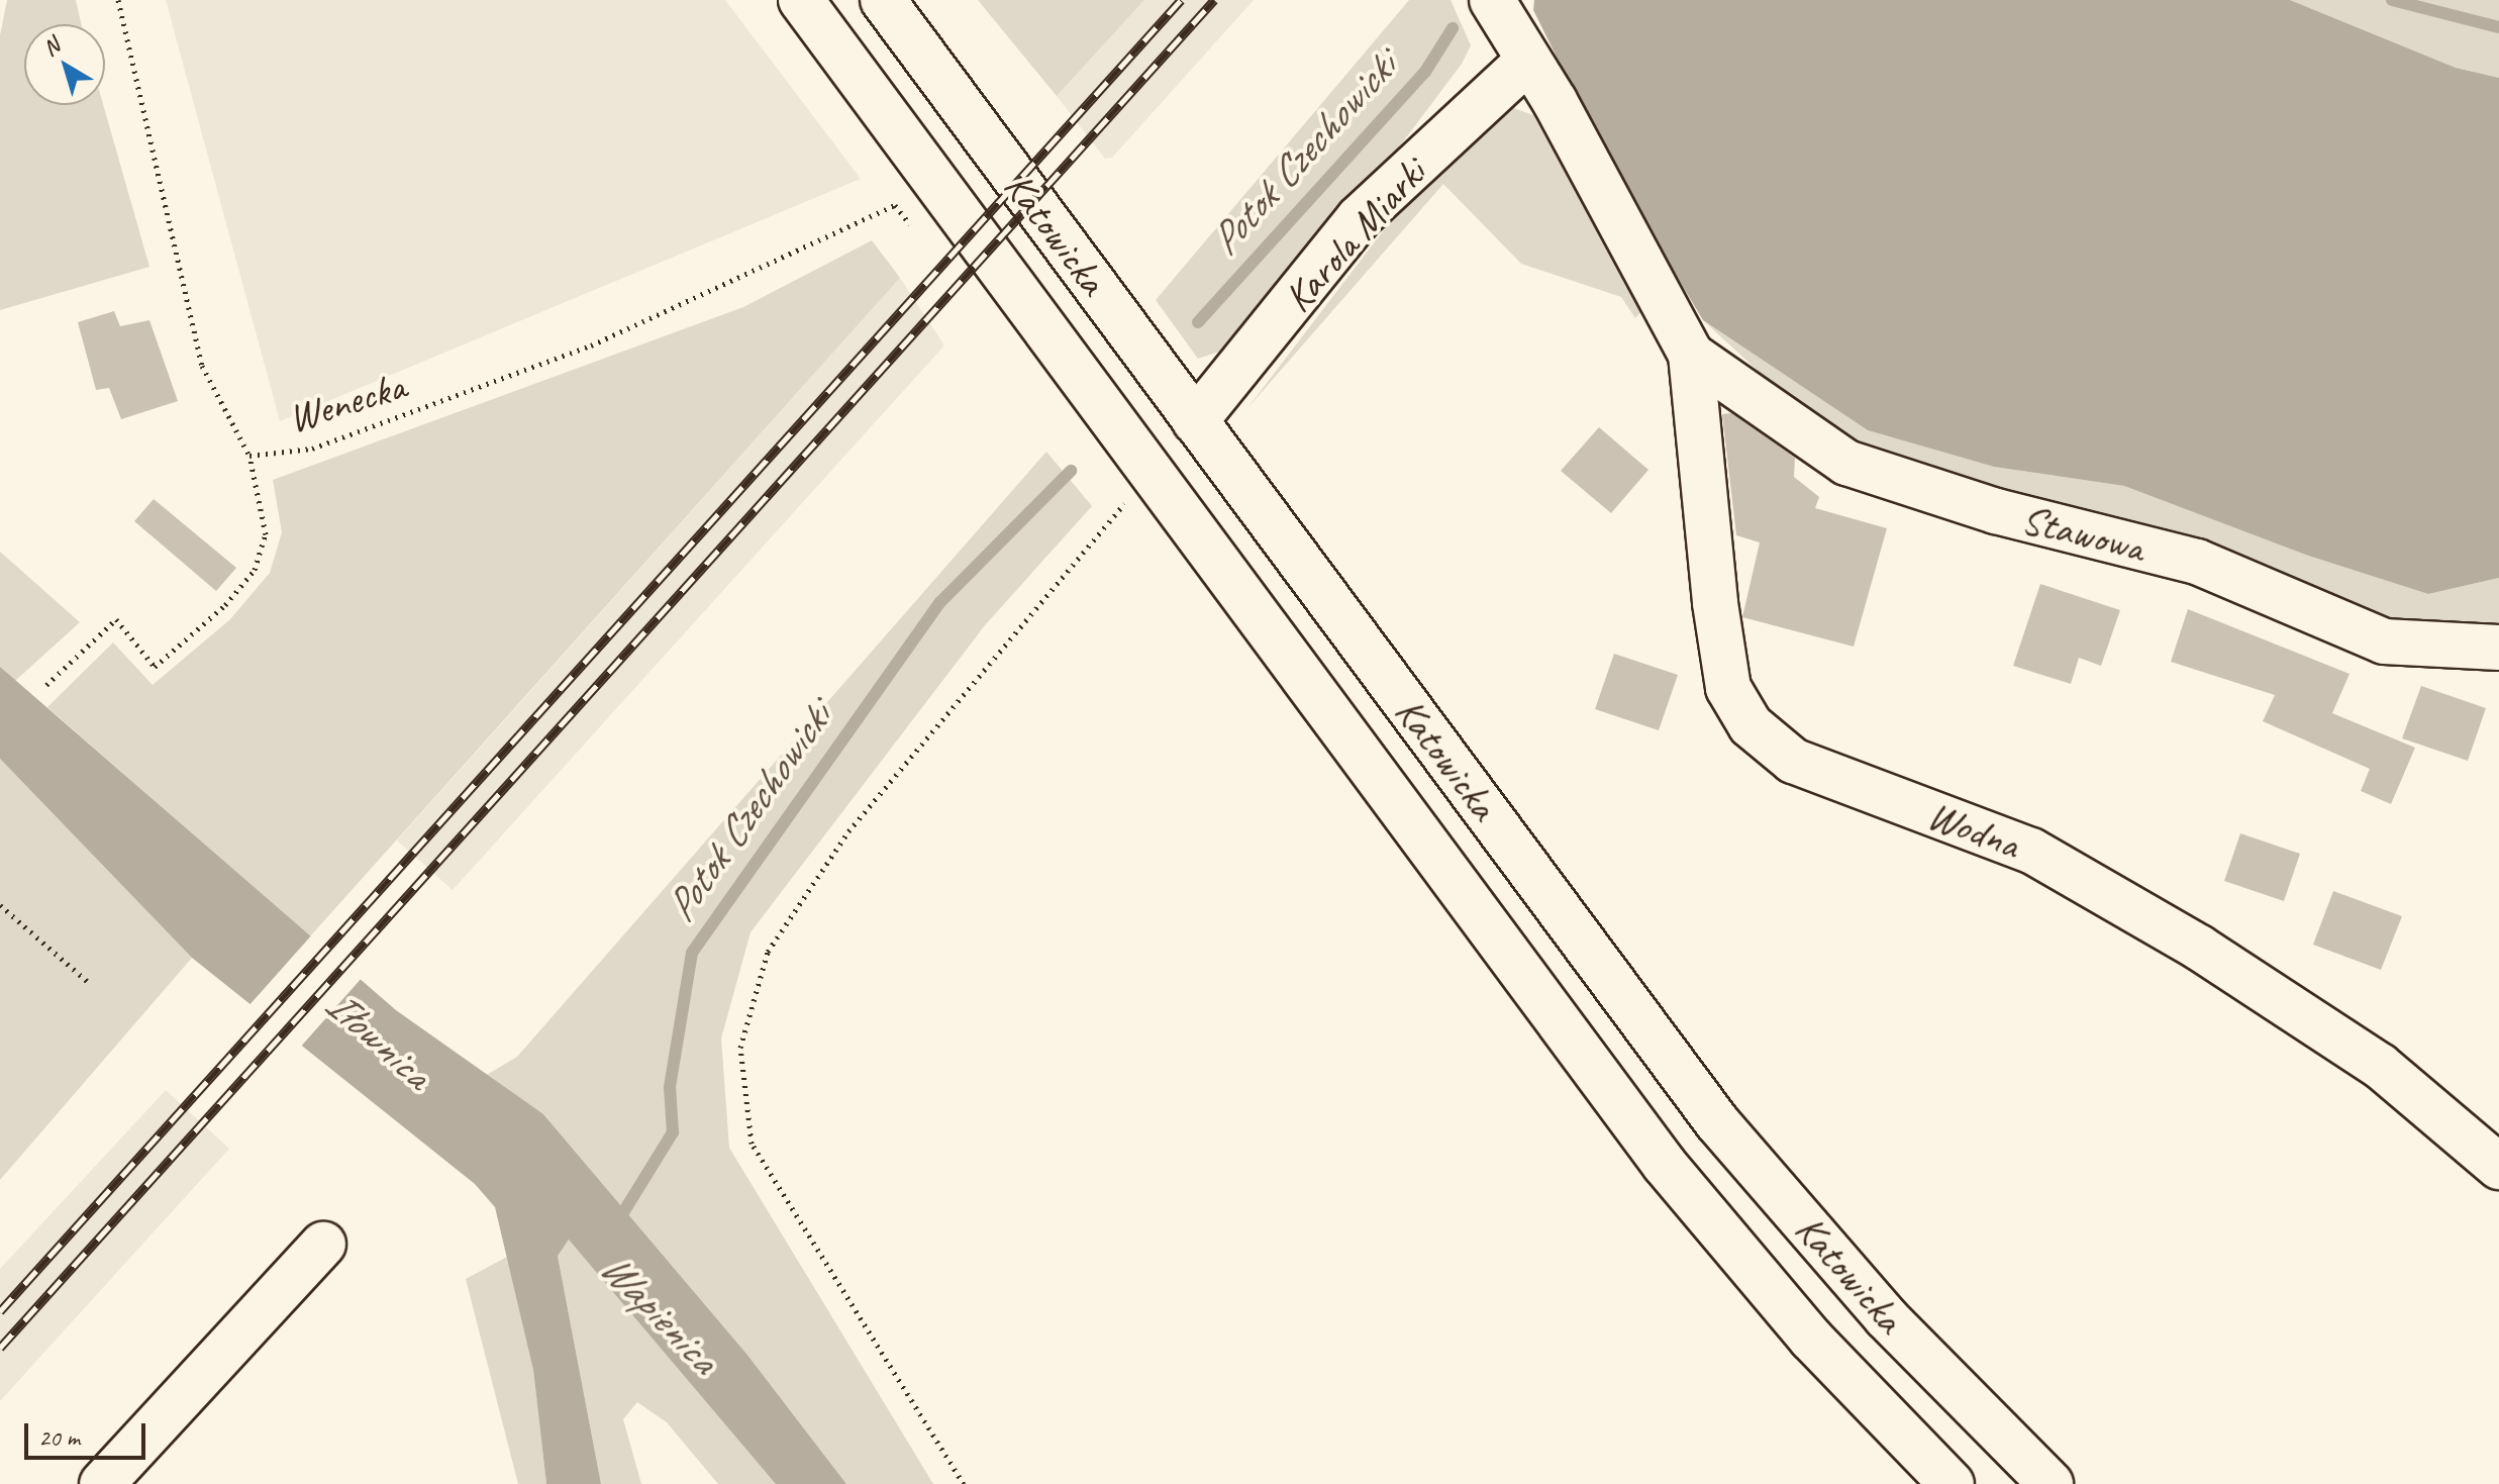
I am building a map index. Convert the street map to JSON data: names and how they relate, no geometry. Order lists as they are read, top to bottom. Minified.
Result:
{"streets":{"main road":["Katowicka","Karola Miarki","Stawowa","Wodna"],"path":["Wenecka"]},"crossings":[["Katowicka","Karola Miarki"],["Stawowa","Wodna"]],"water":["Potok Czechowicki","Iłownica","Wapienica"],"scale_bar":"20 m","north":"top left"}
